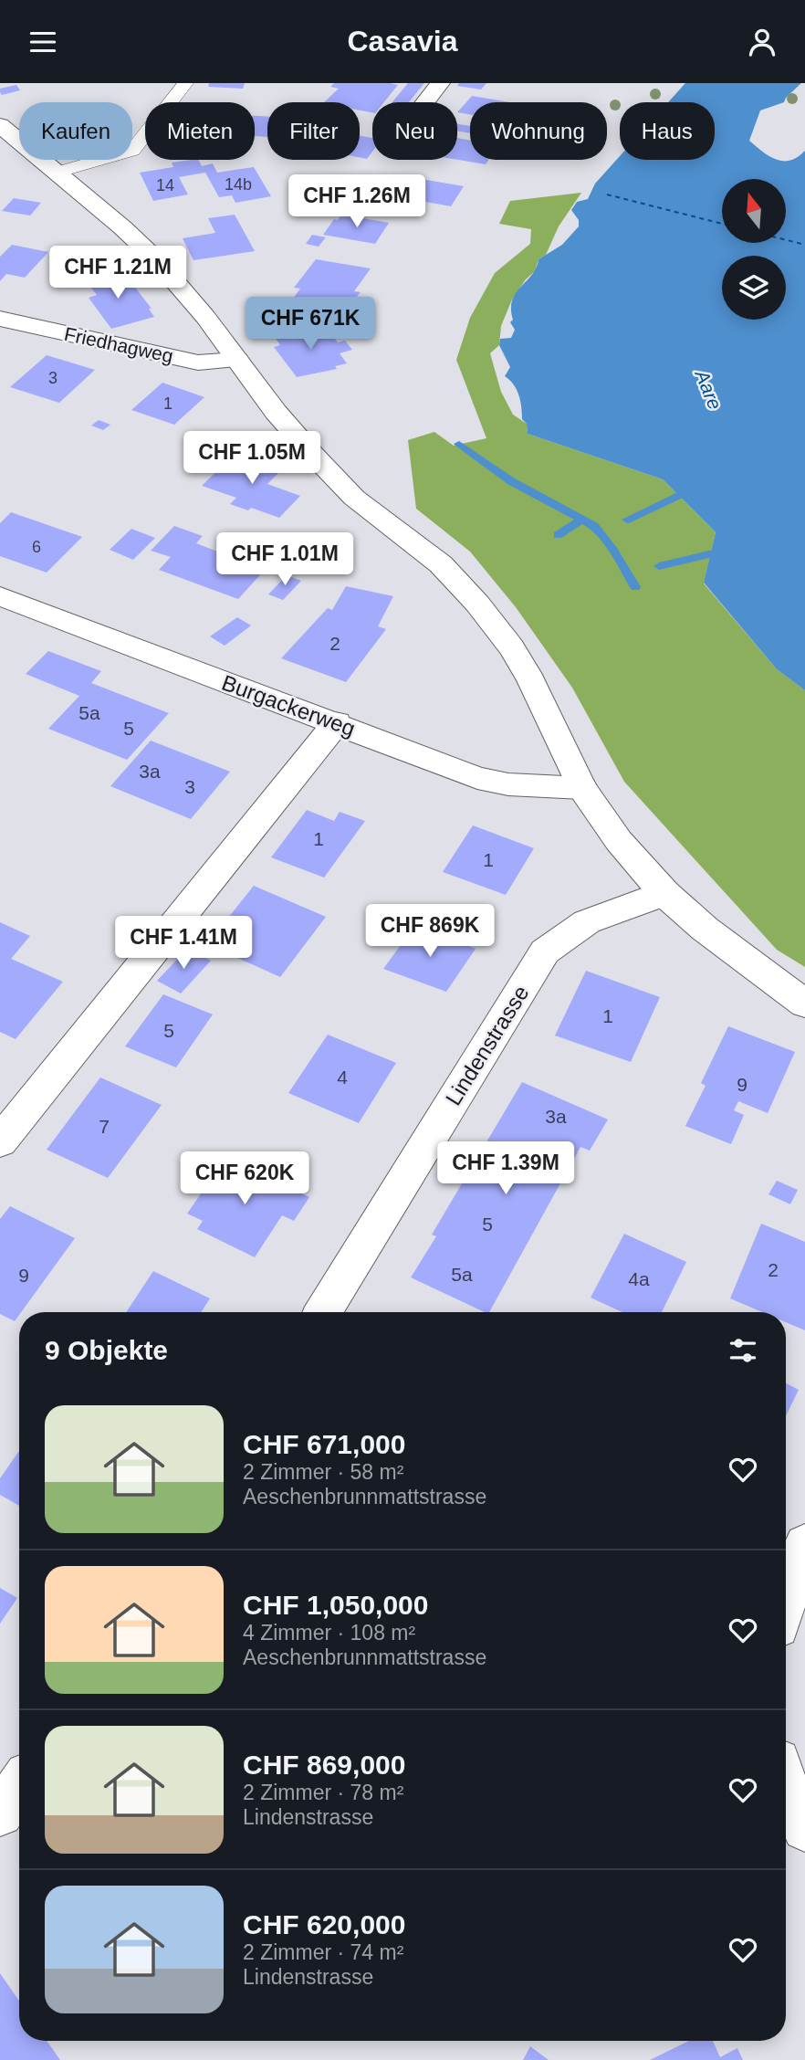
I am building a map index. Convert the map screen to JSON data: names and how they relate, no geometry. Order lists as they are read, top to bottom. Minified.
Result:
{"streets":{"street":["Friedhagweg","Burgackerweg","Lindenstrasse"]},"water":["Aare"],"house_numbers":["14b","14","3","1","6","2","5a","5","3a","3","1","1","1","5","4","9","3a","7","5","2","5a","9","4a"],"north":"top","page":{"header":"Casavia","chip":["Kaufen","Mieten","Filter","Neu","Wohnung","Haus"],"price":["CHF 1.26M","CHF 1.21M","CHF 671K","CHF 1.05M","CHF 1.01M","CHF 869K","CHF 1.41M","CHF 1.39M","CHF 620K"],"heading":"9 Objekte","list":[{"name":"CHF 671,000","note":"2 Zimmer · 58 m² · Aeschenbrunnmattstrasse"},{"name":"CHF 1,050,000","note":"4 Zimmer · 108 m² · Aeschenbrunnmattstrasse"},{"name":"CHF 869,000","note":"2 Zimmer · 78 m² · Lindenstrasse"},{"name":"CHF 620,000","note":"2 Zimmer · 74 m² · Lindenstrasse"}]}}
